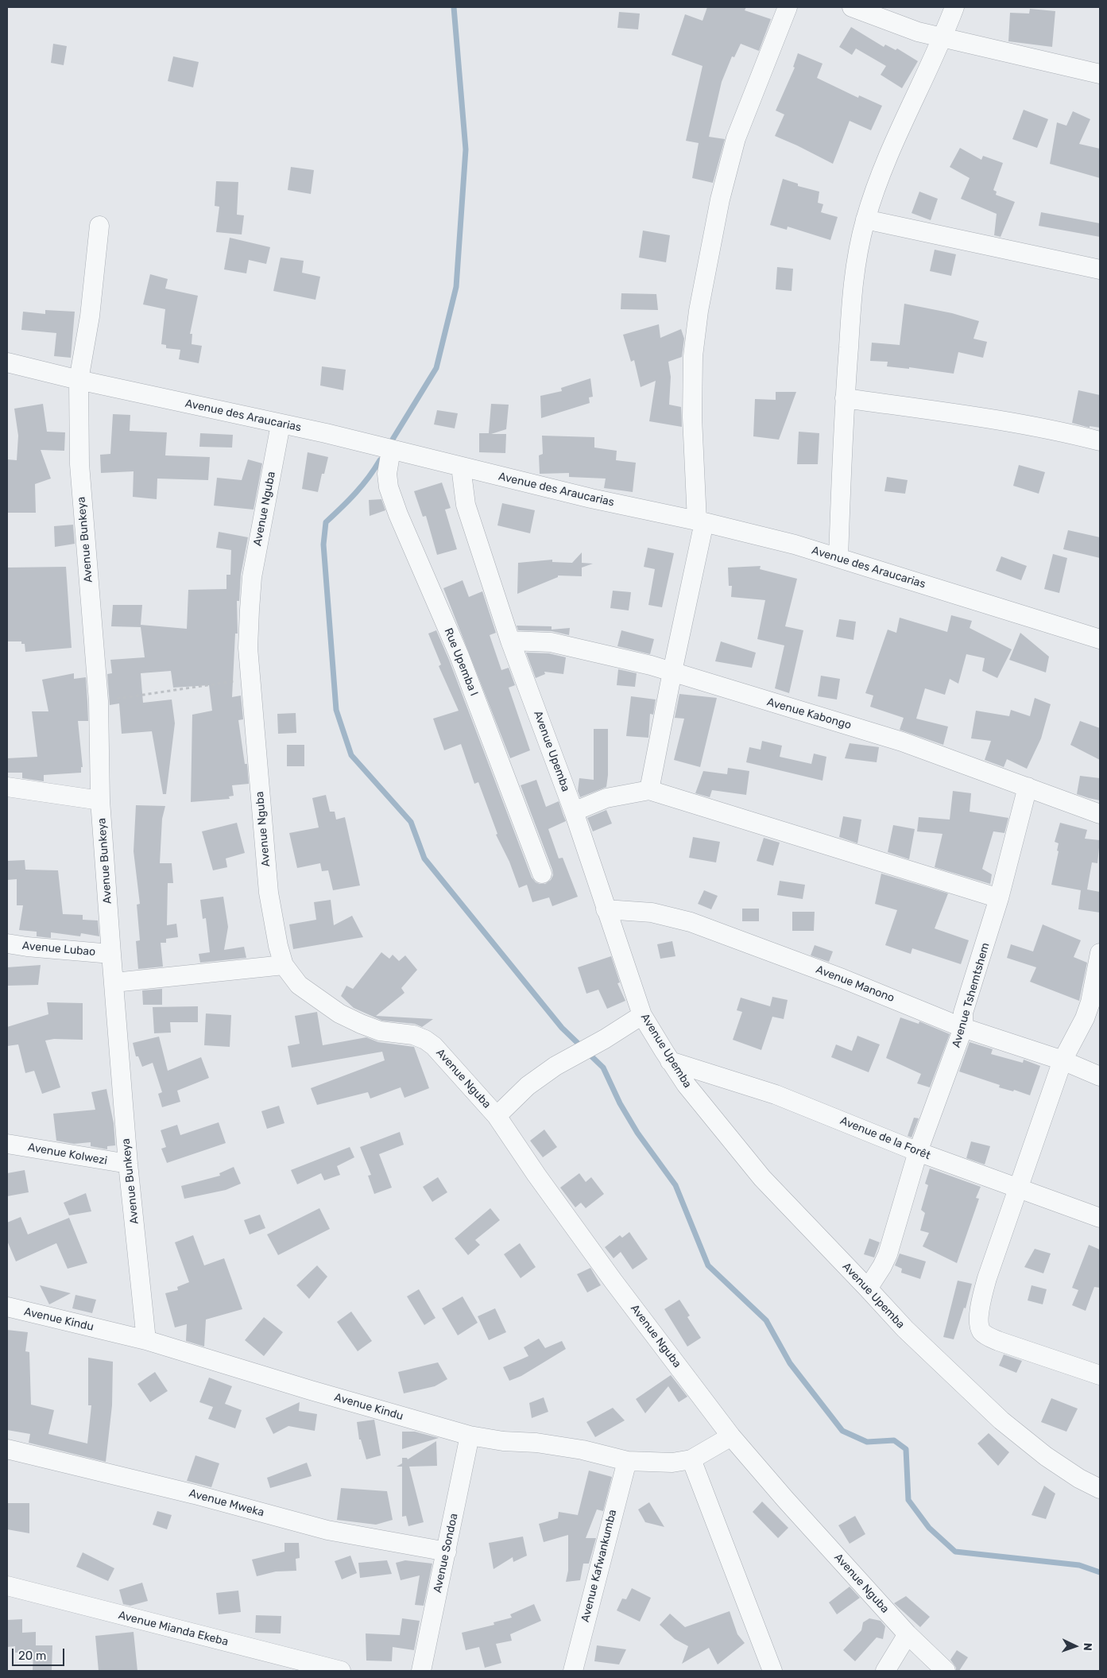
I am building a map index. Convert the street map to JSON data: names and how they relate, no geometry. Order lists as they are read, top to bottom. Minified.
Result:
{"streets":{"street":["Avenue des Araucarias","Avenue Nguba","Avenue Bunkeya","Rue Upemba I","Avenue Kabongo","Avenue Upemba","Avenue Lubao","Avenue Manono","Avenue Tshemtshem","Avenue de la Forêt","Avenue Kolwezi","Avenue Kindu","Avenue Mweka","Avenue Sondoa","Avenue Kafwankumba","Avenue Mianda Ekeba"]},"crossings":[["Avenue des Araucarias","Avenue Nguba"],["Avenue des Araucarias","Avenue Bunkeya"],["Avenue des Araucarias","Rue Upemba I"],["Avenue des Araucarias","Avenue Upemba"],["Avenue Nguba","Avenue Kindu"],["Avenue Bunkeya","Avenue Lubao"],["Avenue Bunkeya","Avenue Kolwezi"],["Avenue Bunkeya","Avenue Kindu"],["Avenue Kabongo","Avenue Upemba"],["Avenue Kabongo","Avenue Tshemtshem"],["Avenue Upemba","Avenue Manono"],["Avenue Upemba","Avenue Tshemtshem"],["Avenue Upemba","Avenue de la Forêt"],["Avenue Manono","Avenue Tshemtshem"],["Avenue Tshemtshem","Avenue de la Forêt"],["Avenue Kindu","Avenue Sondoa"],["Avenue Kindu","Avenue Kafwankumba"],["Avenue Mweka","Avenue Sondoa"]],"scale_bar":"20 m","north":"right"}
